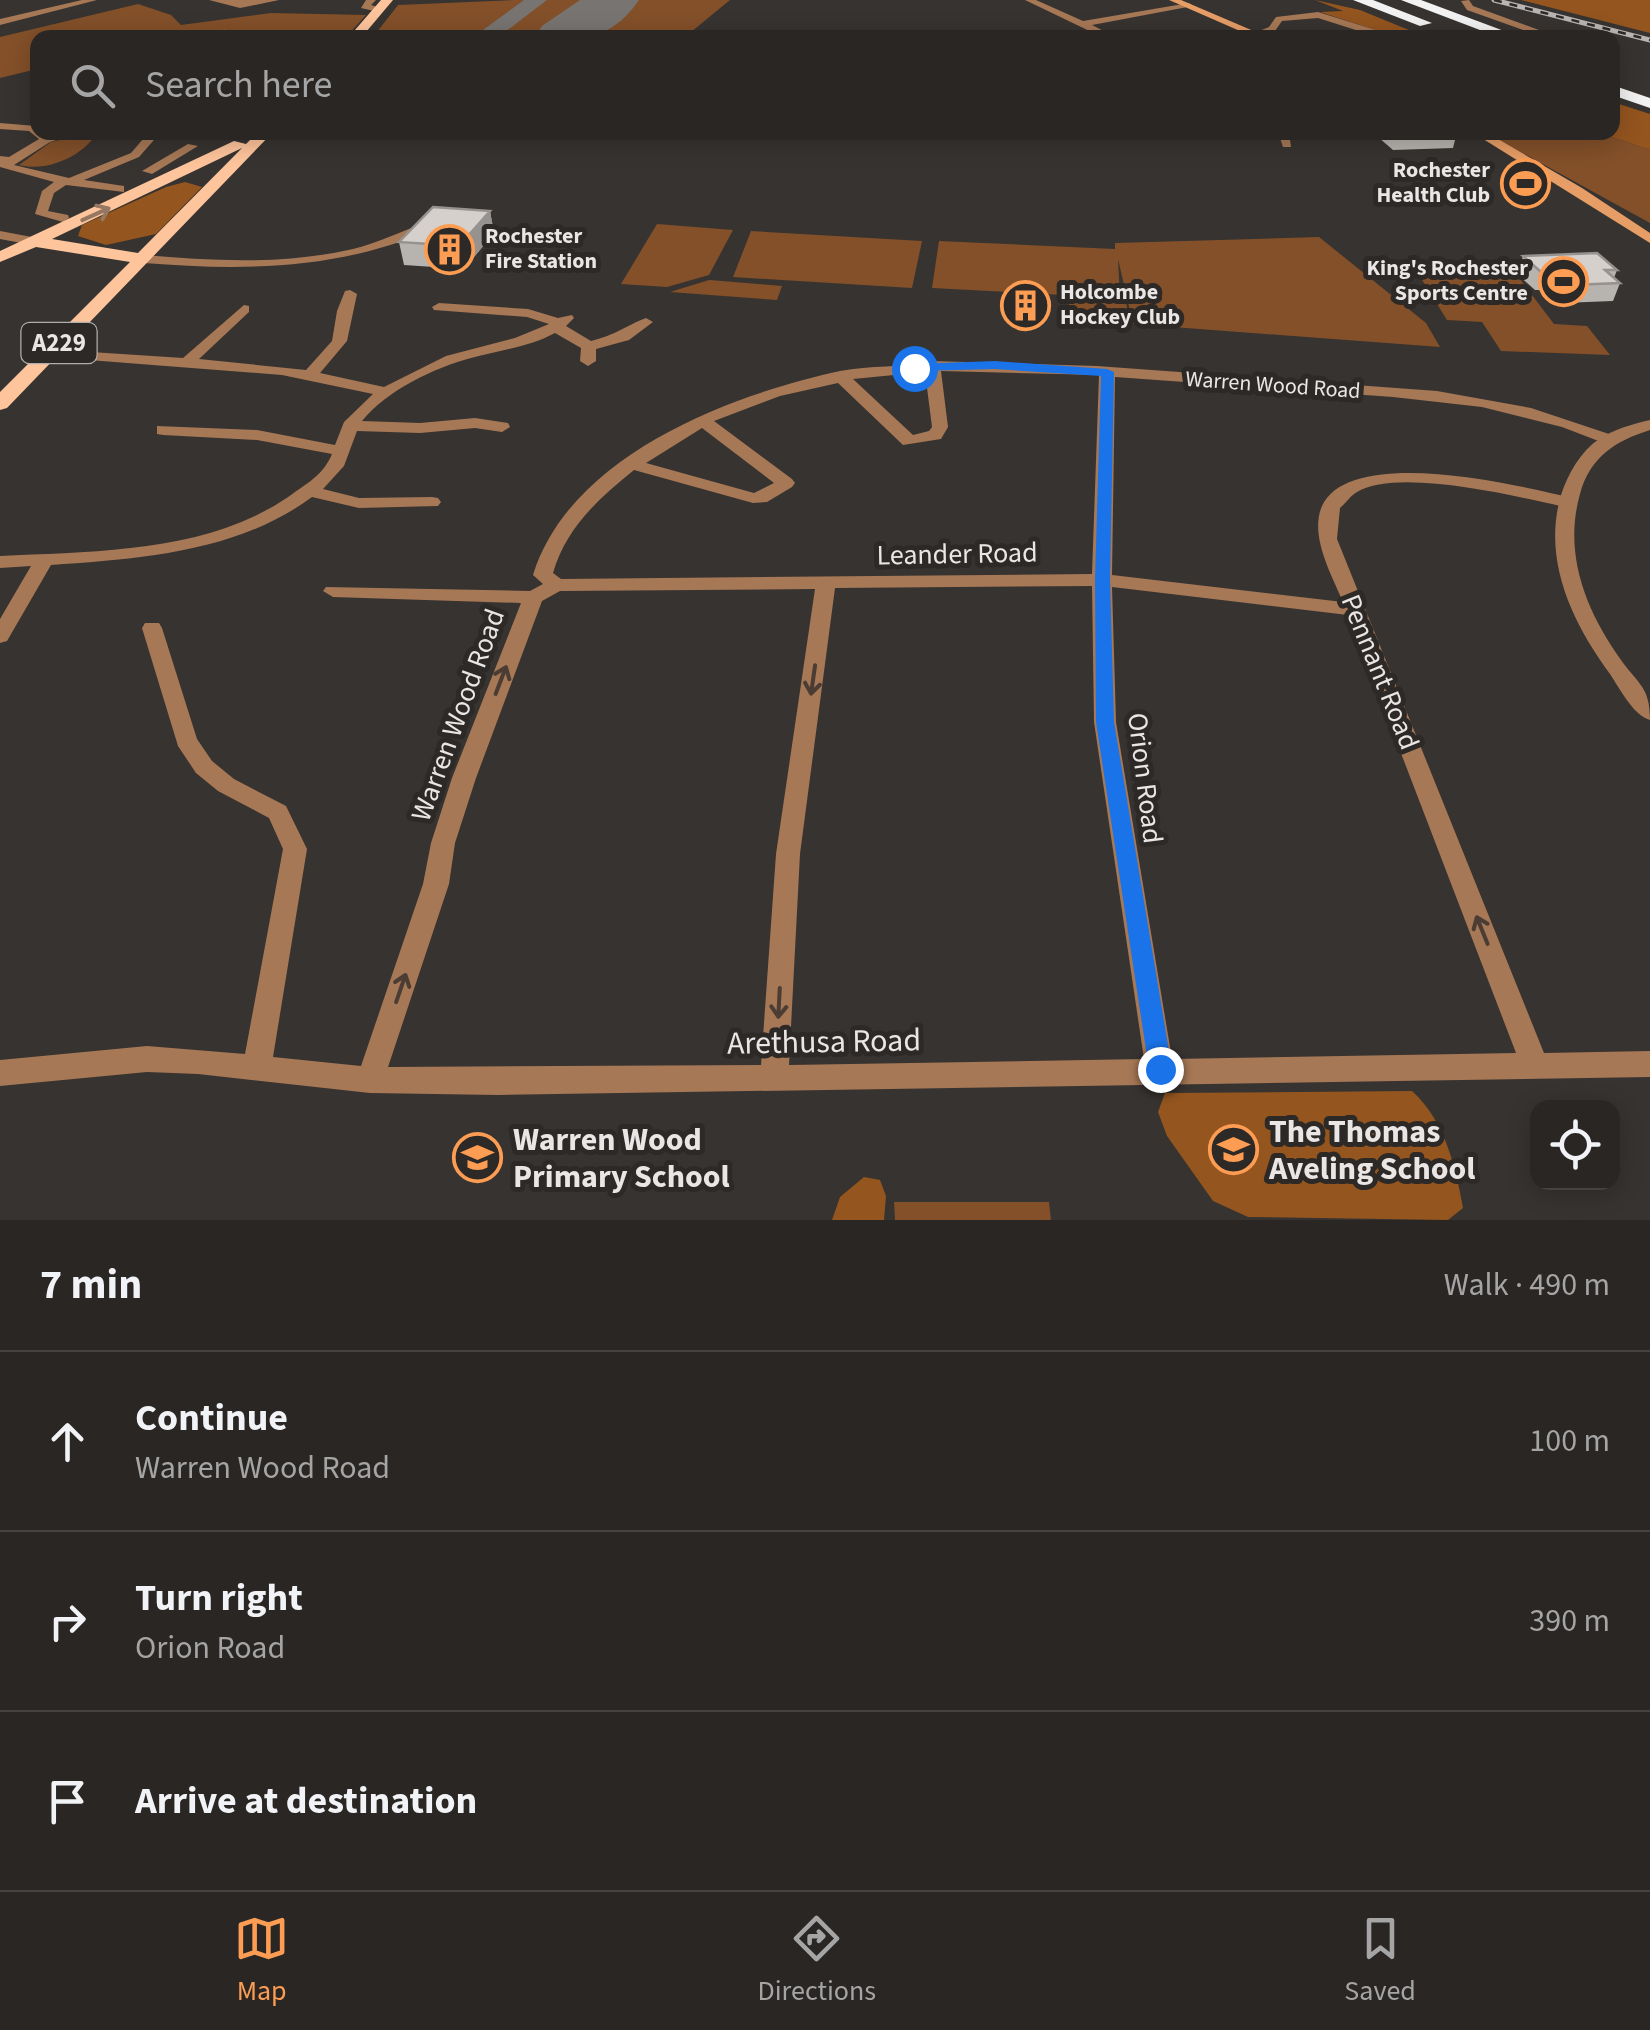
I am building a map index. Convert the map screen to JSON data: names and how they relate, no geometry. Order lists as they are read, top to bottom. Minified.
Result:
{"streets":{"main road":["A229"],"street":["Warren Wood Road","Leander Road","Pennant Road","Orion Road","Arethusa Road"]},"crossings":[["Warren Wood Road","Leander Road"],["Warren Wood Road","Orion Road"],["Warren Wood Road","Arethusa Road"],["Leander Road","Pennant Road"],["Leander Road","Orion Road"],["Pennant Road","Arethusa Road"],["Orion Road","Arethusa Road"]],"one_way":["Pennant Road"],"places":{"sports":["Rochester Health Club","King's Rochester Sports Centre"],"building":["Rochester Fire Station","Holcombe Hockey Club"],"school or university":["The Thomas Aveling School","Warren Wood Primary School"]},"page":{"search":"Search here","heading":["7 min","Walk · 490 m"],"list":[["Continue","Warren Wood Road","100 m"],["Turn right","Orion Road","390 m"],"Arrive at destination"],"nav":["Map","Directions","Saved"]}}
